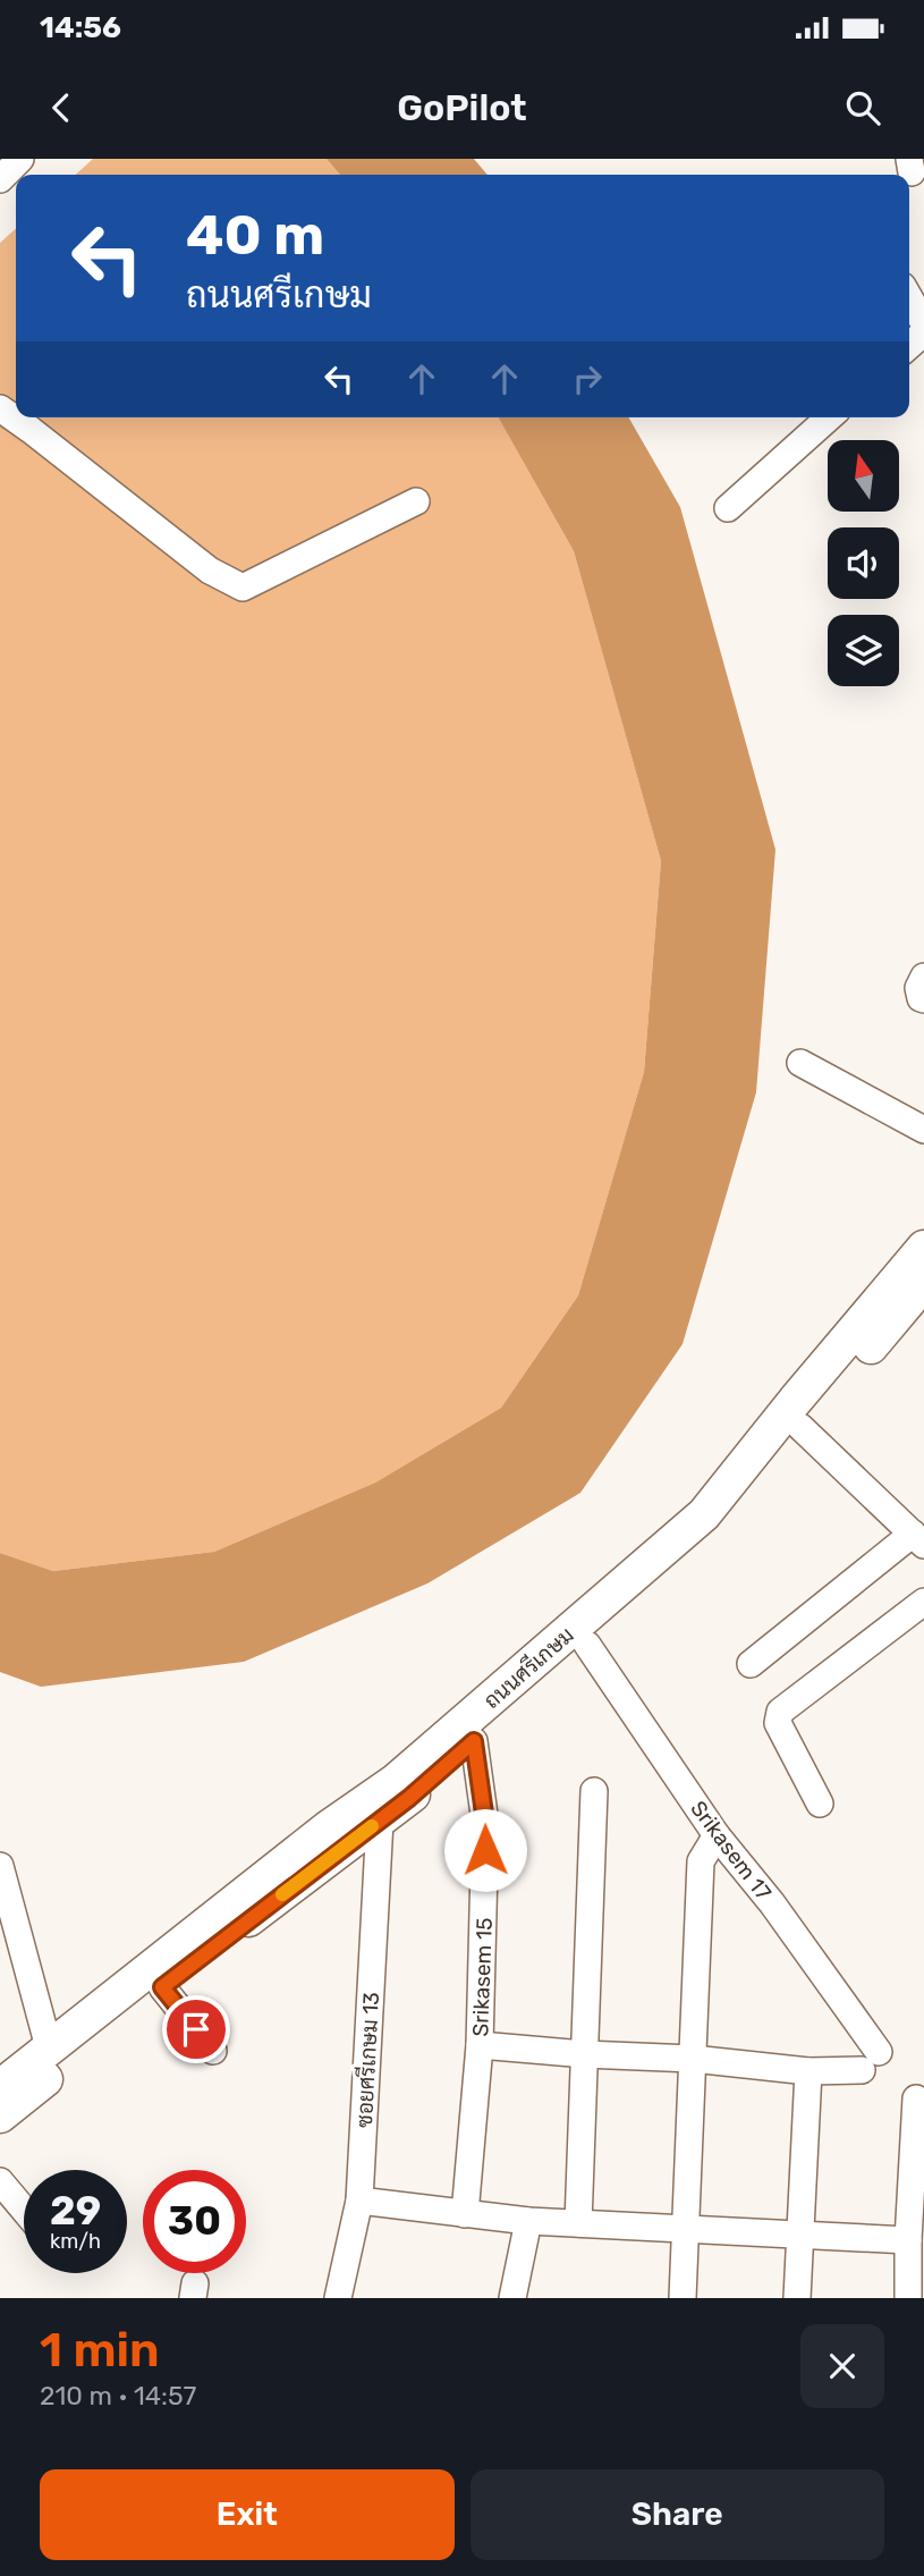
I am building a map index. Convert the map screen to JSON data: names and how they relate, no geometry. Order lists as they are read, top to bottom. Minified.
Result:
{"streets":{"main road":["ถนนศรีเกษม"],"street":["Srikasem 17","Srikasem 15","ซอยศรีเกษม 13"]},"crossings":[["ถนนศรีเกษม","Srikasem 17"],["ถนนศรีเกษม","Srikasem 15"],["ถนนศรีเกษม","ซอยศรีเกษม 13"]],"north":"top","page":{"status":"14:56","header":"GoPilot","turn":["40 m","ถนนศรีเกษม"],"speed":"29 km/h","limit":"30","heading":["1 min","210 m · 14:57"],"buttons":["Exit","Share"]}}
